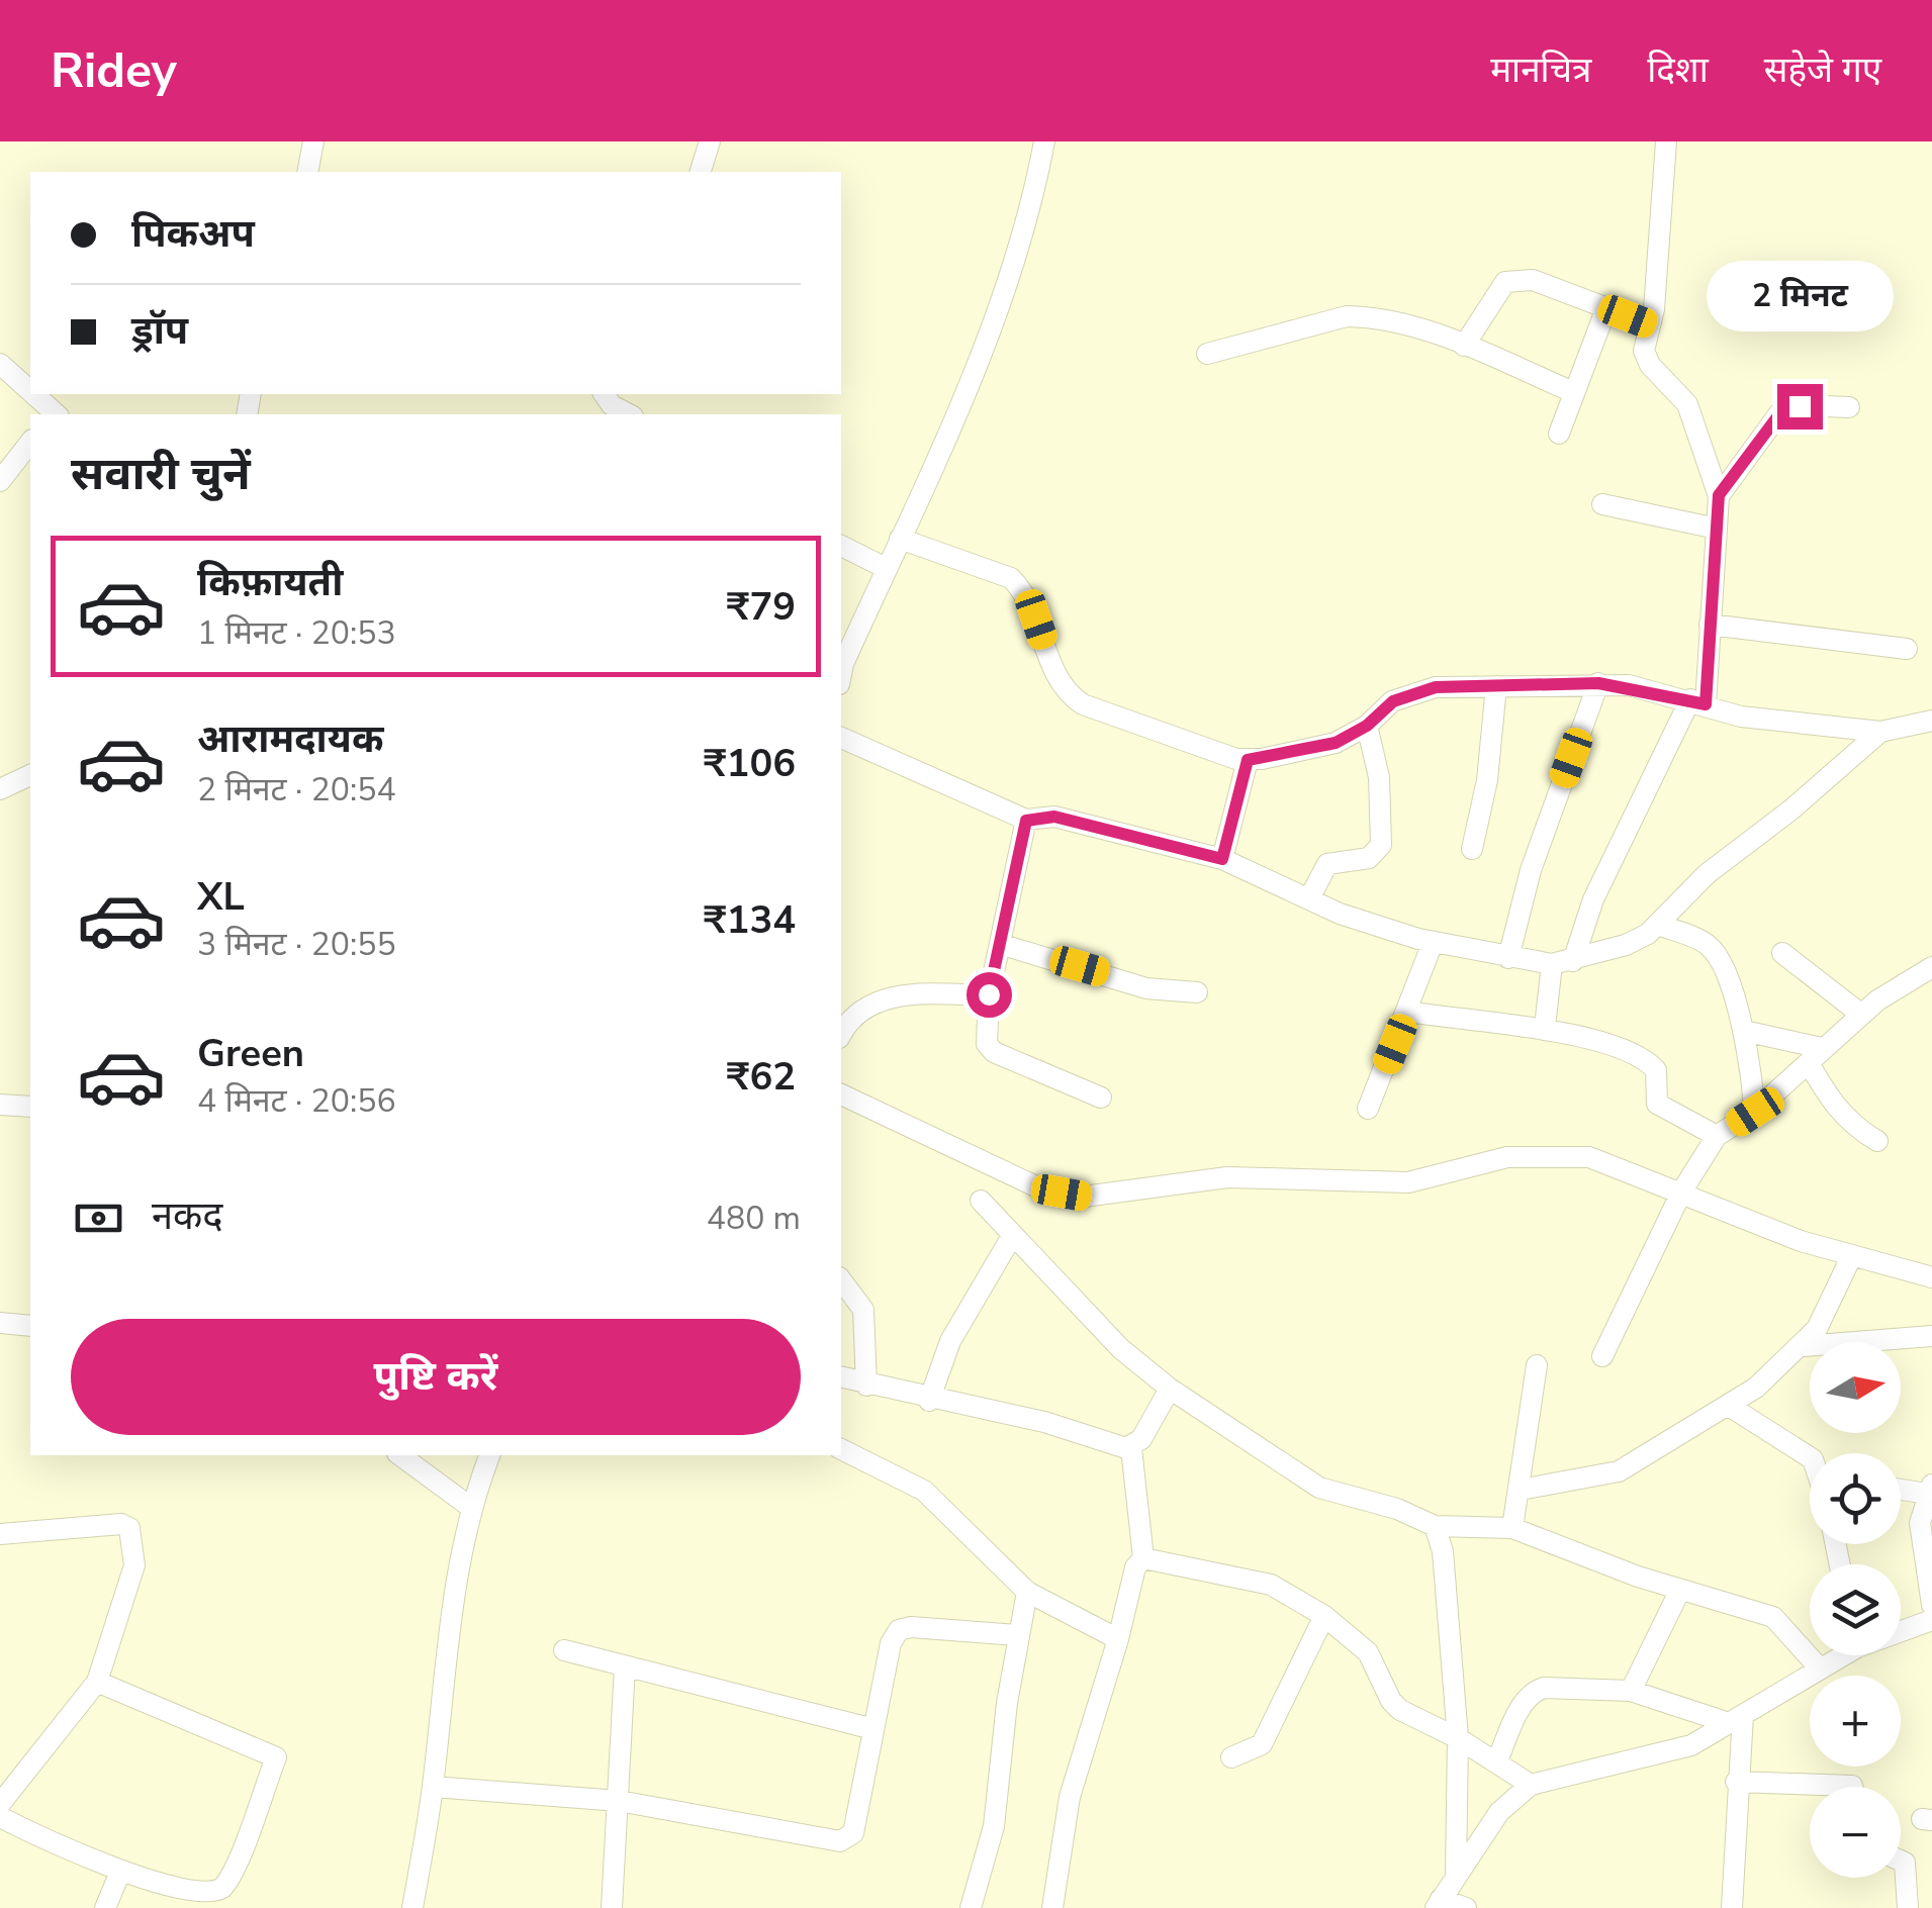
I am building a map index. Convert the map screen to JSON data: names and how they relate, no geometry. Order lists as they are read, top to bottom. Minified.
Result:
{"north":"right","page":{"header":"Ridey","nav":["मानचित्र","दिशा","सहेजे गए"],"banner":["पिकअप","ड्रॉप"],"bubble":"2 मिनट","heading":"सवारी चुनें","list":[{"name":"किफ़ायती","note":"1 मिनट · 20:53","value":"₹79"},{"name":"आरामदायक","note":"2 मिनट · 20:54","value":"₹106"},{"name":"XL","note":"3 मिनट · 20:55","value":"₹134"},{"name":"Green","note":"4 मिनट · 20:56","value":"₹62"}],"pay":["नकद","480 m"],"buttons":"पुष्टि करें","map_buttons":["+","−"]}}
